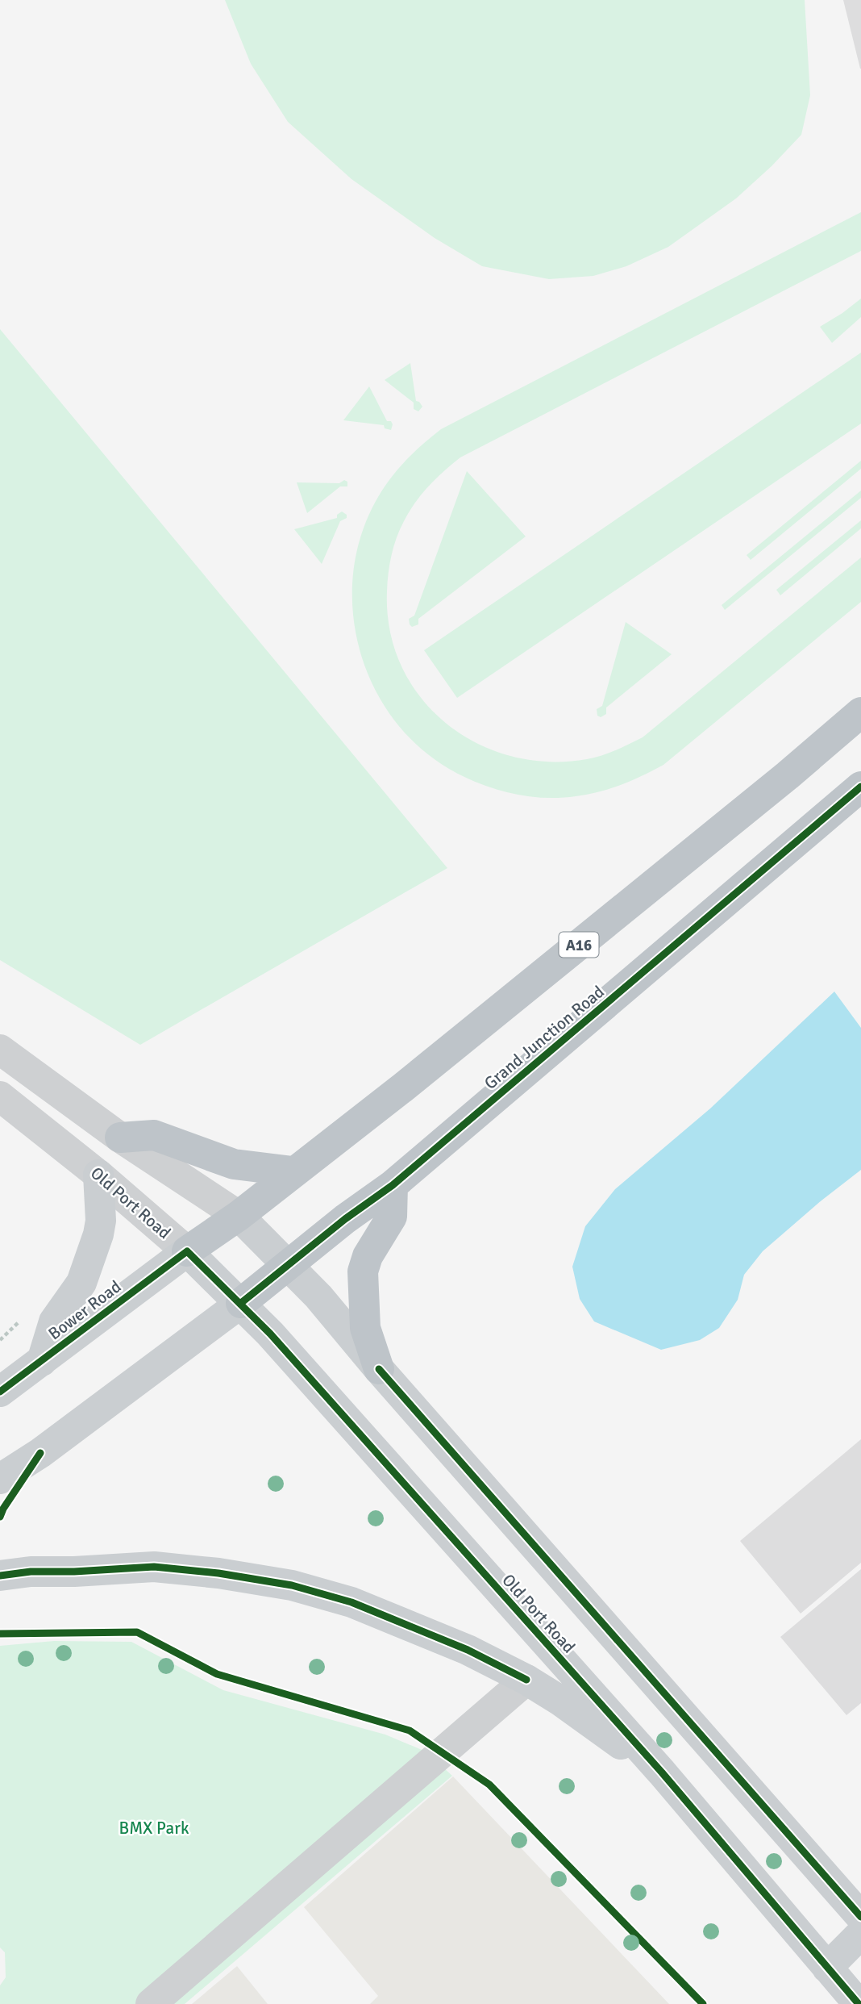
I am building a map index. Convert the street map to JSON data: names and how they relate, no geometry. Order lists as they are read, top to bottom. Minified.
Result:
{"streets":{"highway":["A16","Grand Junction Road"],"main road":["Old Port Road","Bower Road"]},"crossings":[["A16","Old Port Road"],["A16","Bower Road"],["Grand Junction Road","Old Port Road"],["Old Port Road","Bower Road"]],"parks":["BMX Park"]}
